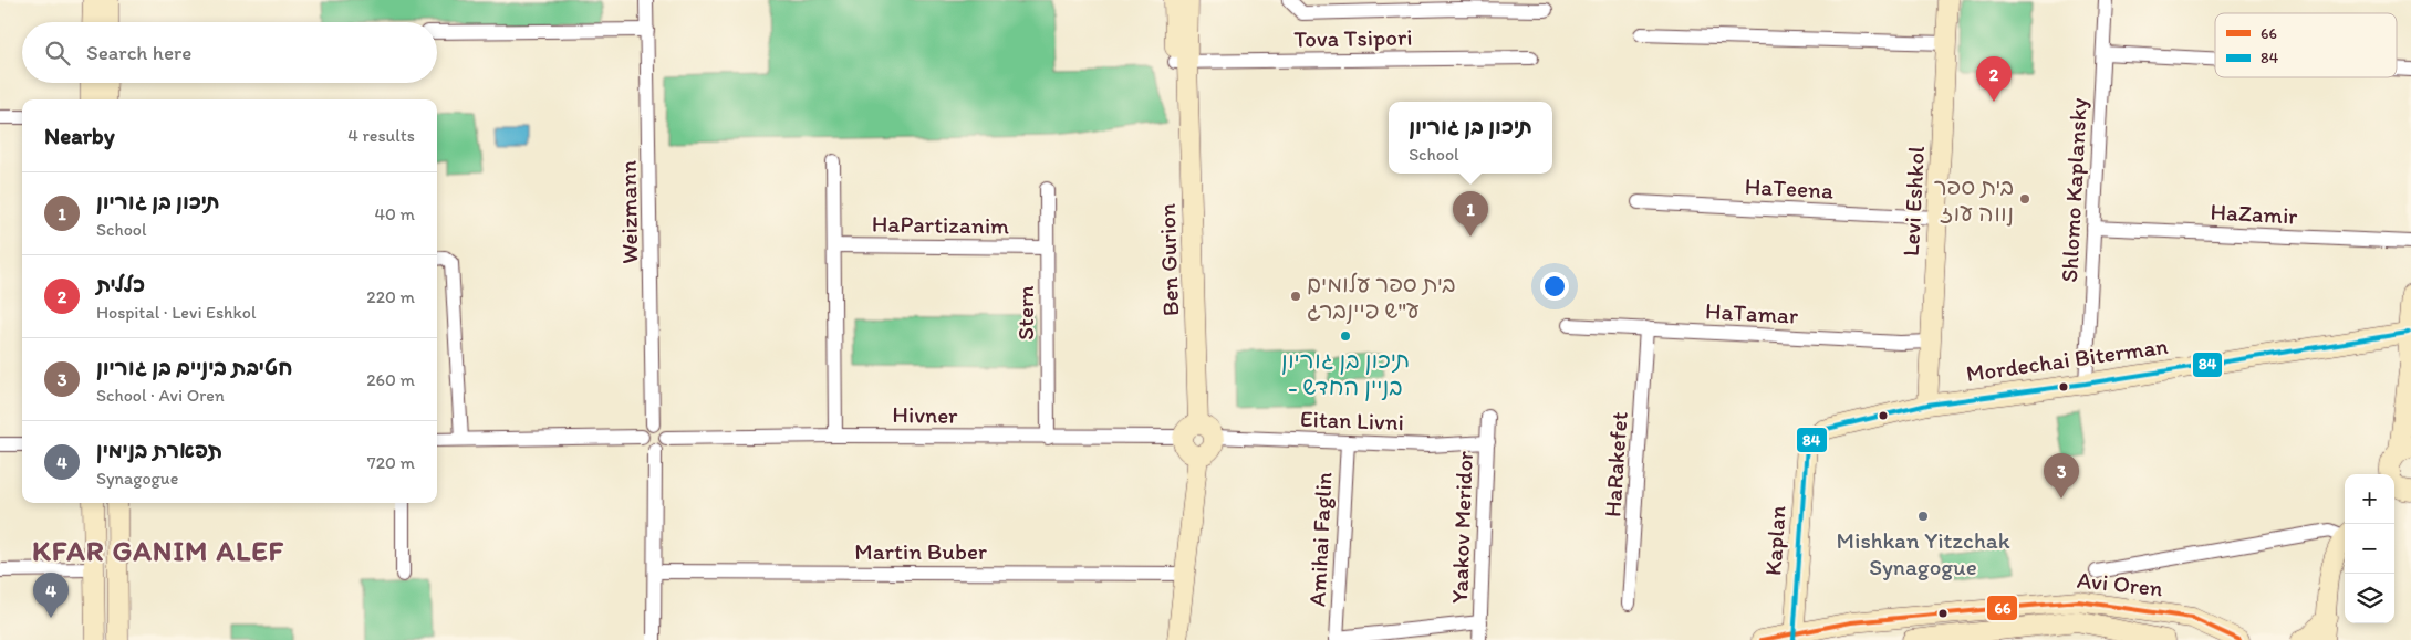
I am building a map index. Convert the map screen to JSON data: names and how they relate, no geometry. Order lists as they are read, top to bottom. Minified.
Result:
{"streets":{"street":["Tova Tsipori","HaTeena","Shlomo Kaplansky","Levi Eshkol","Weizmann","HaZamir","HaPartizanim","Ben Gurion","Stern","HaTamar","Mordechai Biterman","Hivner","Eitan Livni","HaRakefet","Yaakov Meridor","Amihai Faglin","Kaplan","Martin Buber","Avi Oren"]},"crossings":[["Tova Tsipori","Ben Gurion"],["HaTeena","Levi Eshkol"],["Shlomo Kaplansky","HaZamir"],["Shlomo Kaplansky","Mordechai Biterman"],["Levi Eshkol","HaTamar"],["Levi Eshkol","Mordechai Biterman"],["Weizmann","Hivner"],["HaPartizanim","Stern"],["Ben Gurion","Hivner"],["Ben Gurion","Eitan Livni"],["Stern","Hivner"],["HaTamar","HaRakefet"],["Mordechai Biterman","Kaplan"],["Hivner","Eitan Livni"],["Eitan Livni","Yaakov Meridor"],["Eitan Livni","Amihai Faglin"],["Kaplan","Avi Oren"]],"districts":["KFAR GANIM ALEF"],"places":["בית ספר נווה עוז","בית ספר עלומים ע\"ש פיינברג","תיכון בן גוריון - בניין החדש","Mishkan Yitzchak Synagogue"],"lines":["transit line 84","transit line 66"],"legend":["66","84"],"page":{"search":"Search here","pins":["2","1","3","4"],"heading":["Nearby","4 results"],"popup":["תיכון בן גוריון","School"],"list":[{"mark":"1","name":"תיכון בן גוריון","note":"School","value":"40 m"},{"mark":"2","name":"כללית","note":"Hospital · Levi Eshkol","value":"220 m"},{"mark":"3","name":"חטיבת ביניים בן גוריון","note":"School · Avi Oren","value":"260 m"},{"mark":"4","name":"תפארת בנימין","note":"Synagogue","value":"720 m"}],"map_buttons":["+","−"]}}
